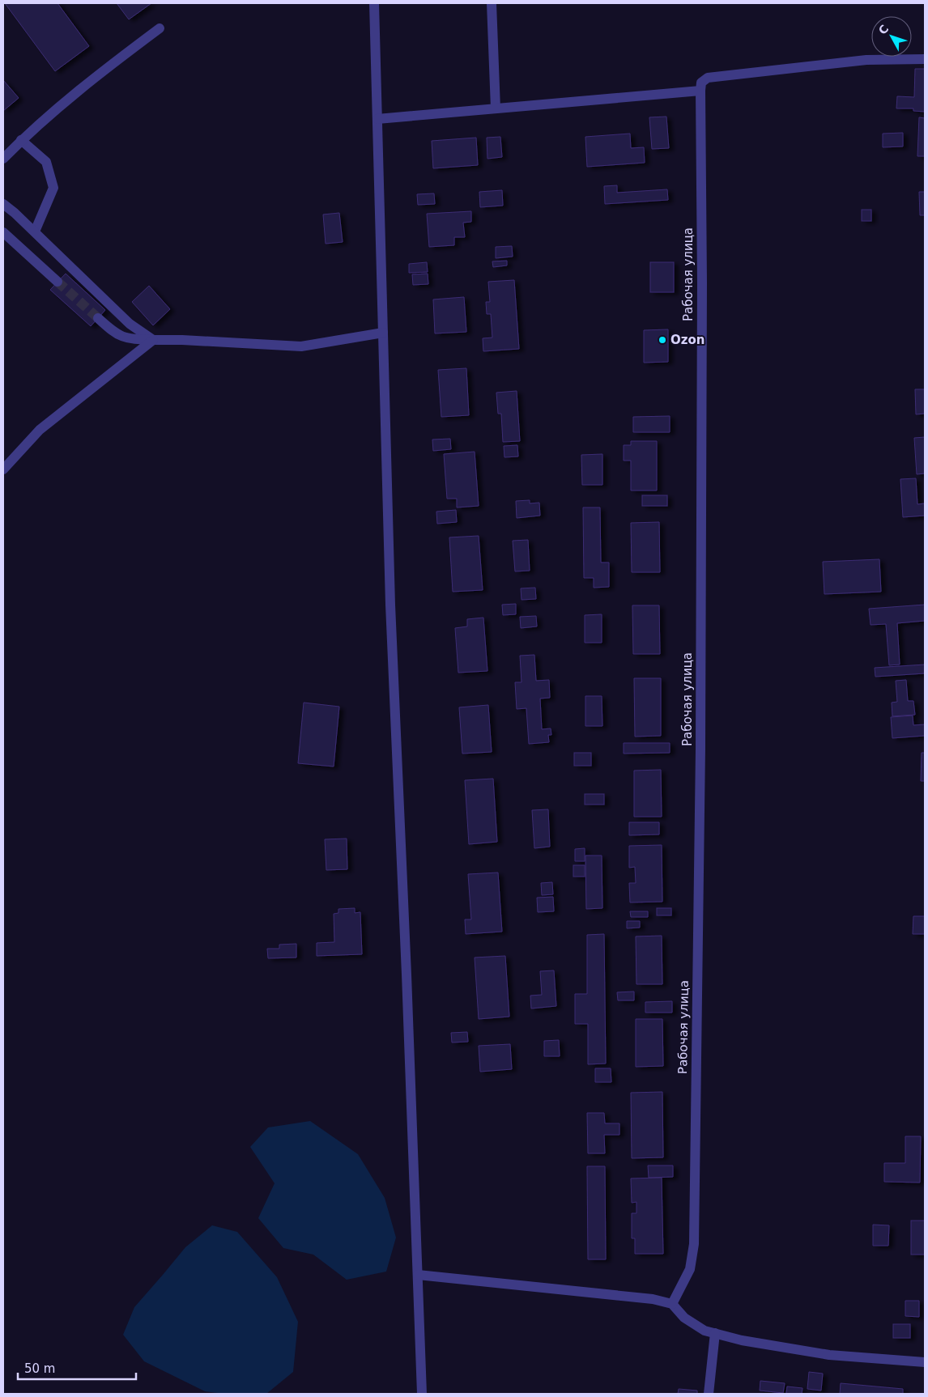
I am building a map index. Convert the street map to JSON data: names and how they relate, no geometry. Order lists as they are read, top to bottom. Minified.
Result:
{"streets":{"street":["Рабочая улица"]},"places":["Ozon"],"scale_bar":"50 m","north":"top left"}
